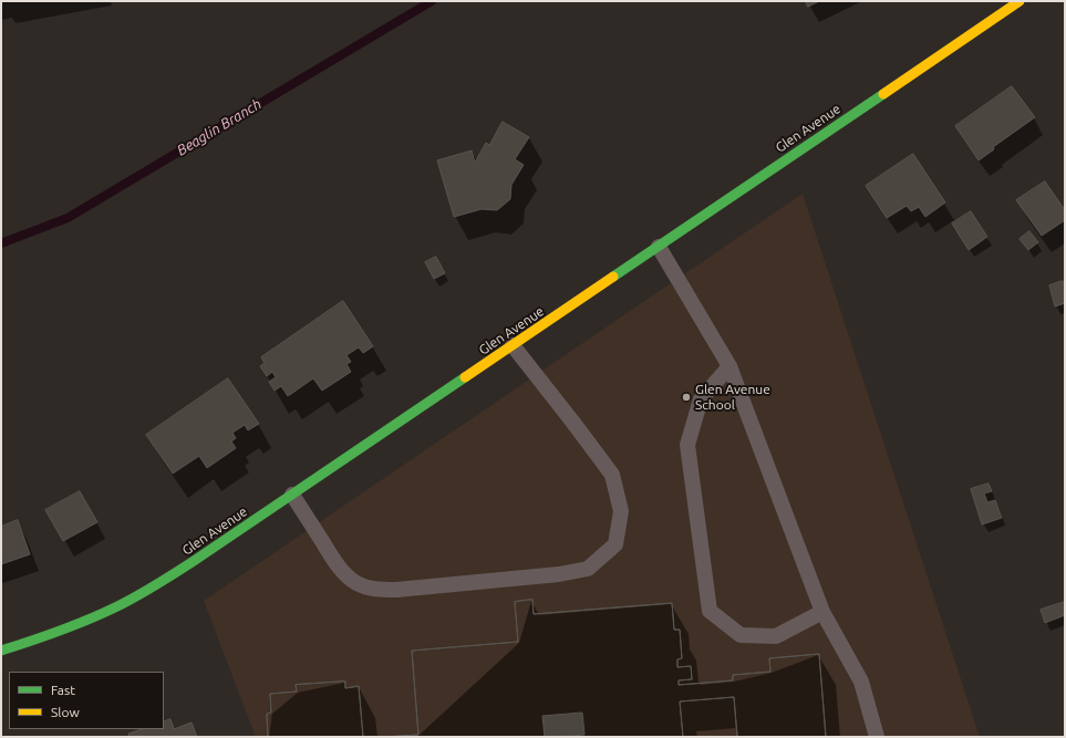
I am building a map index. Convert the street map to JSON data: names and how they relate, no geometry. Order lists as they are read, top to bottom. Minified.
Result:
{"streets":{"street":["Glen Avenue"]},"water":["Beaglin Branch"],"places":["Glen Avenue School"],"legend":["Fast","Slow"]}
